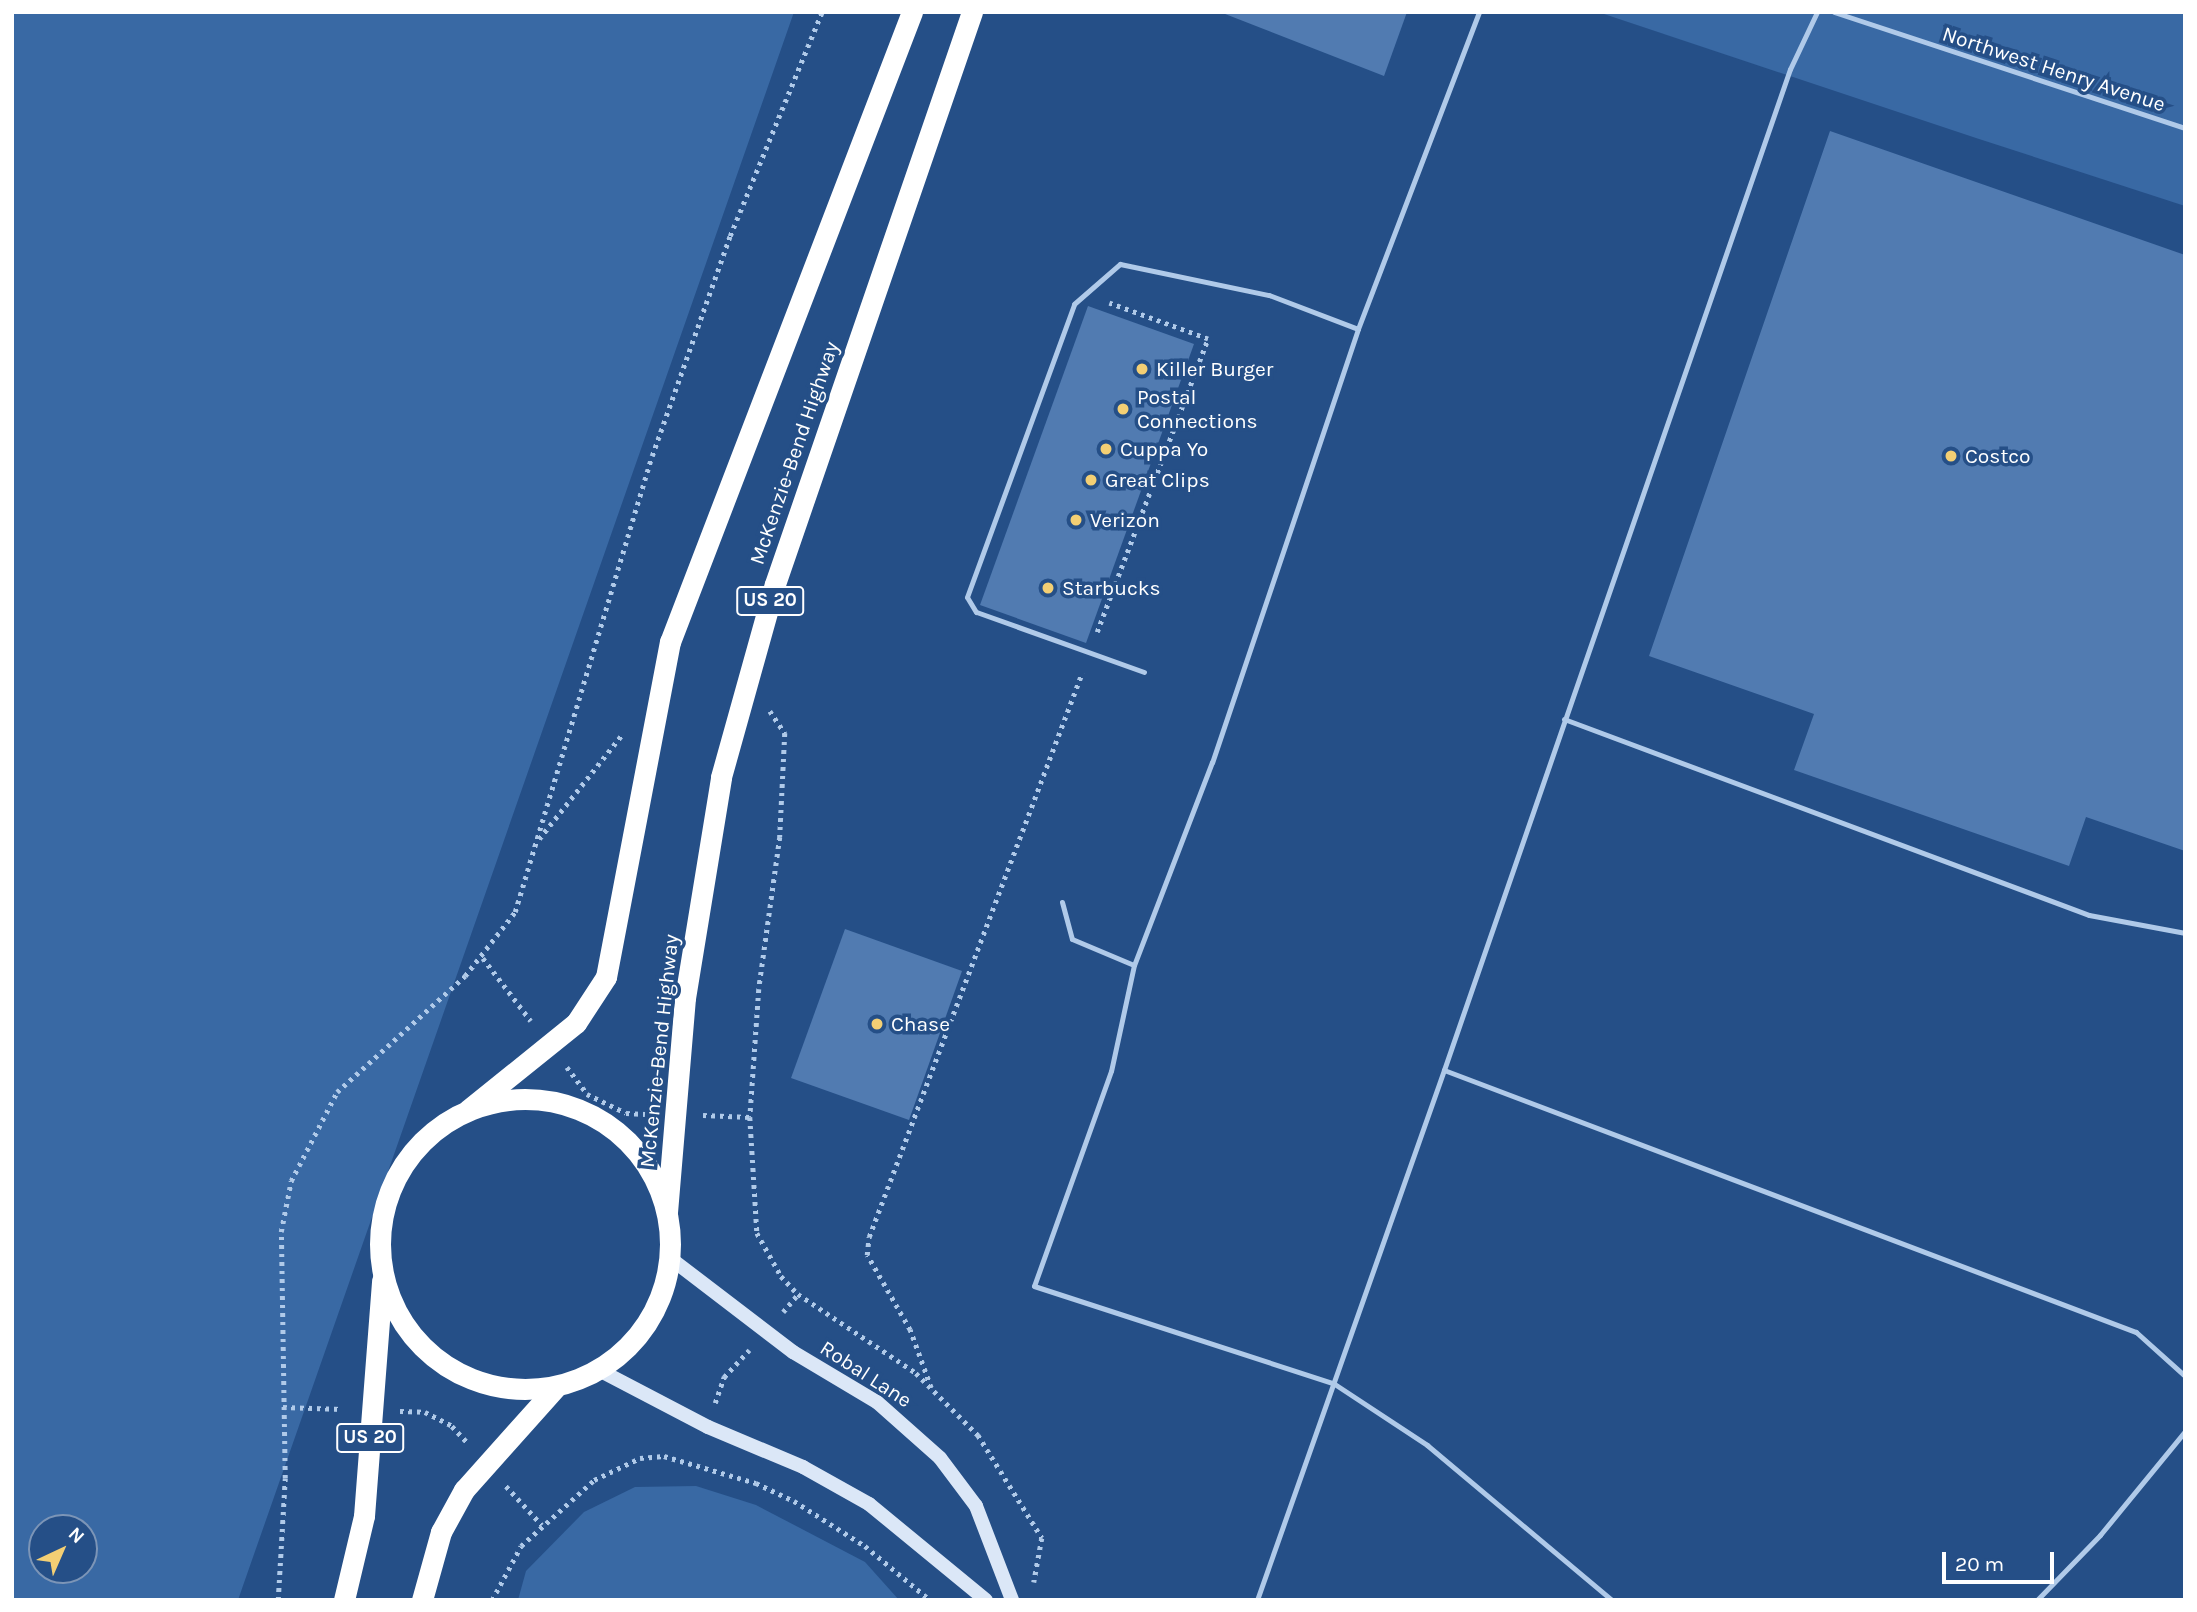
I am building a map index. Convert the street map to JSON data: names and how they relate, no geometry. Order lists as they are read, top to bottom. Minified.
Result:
{"streets":{"highway":["McKenzie-Bend Highway","US 20"],"main road":["Robal Lane"],"lane":["Northwest Henry Avenue"]},"places":["Killer Burger","Postal Connections","Cuppa Yo","Costco","Great Clips","Verizon","Starbucks","Chase"],"scale_bar":"20 m","north":"top right"}
